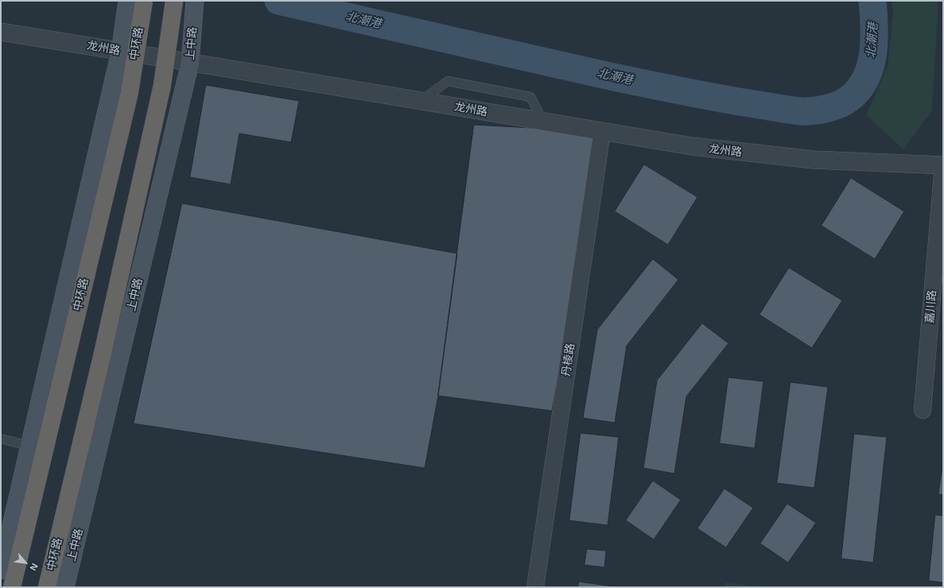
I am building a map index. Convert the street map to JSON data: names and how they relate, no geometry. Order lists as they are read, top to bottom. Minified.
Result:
{"streets":{"highway":["中环路"],"main road":["上中路"],"street":["龙州路","嘉川路","丹棱路"]},"crossings":[["上中路","龙州路"],["龙州路","嘉川路"],["龙州路","丹棱路"]],"water":["北潮港"],"north":"bottom right"}
